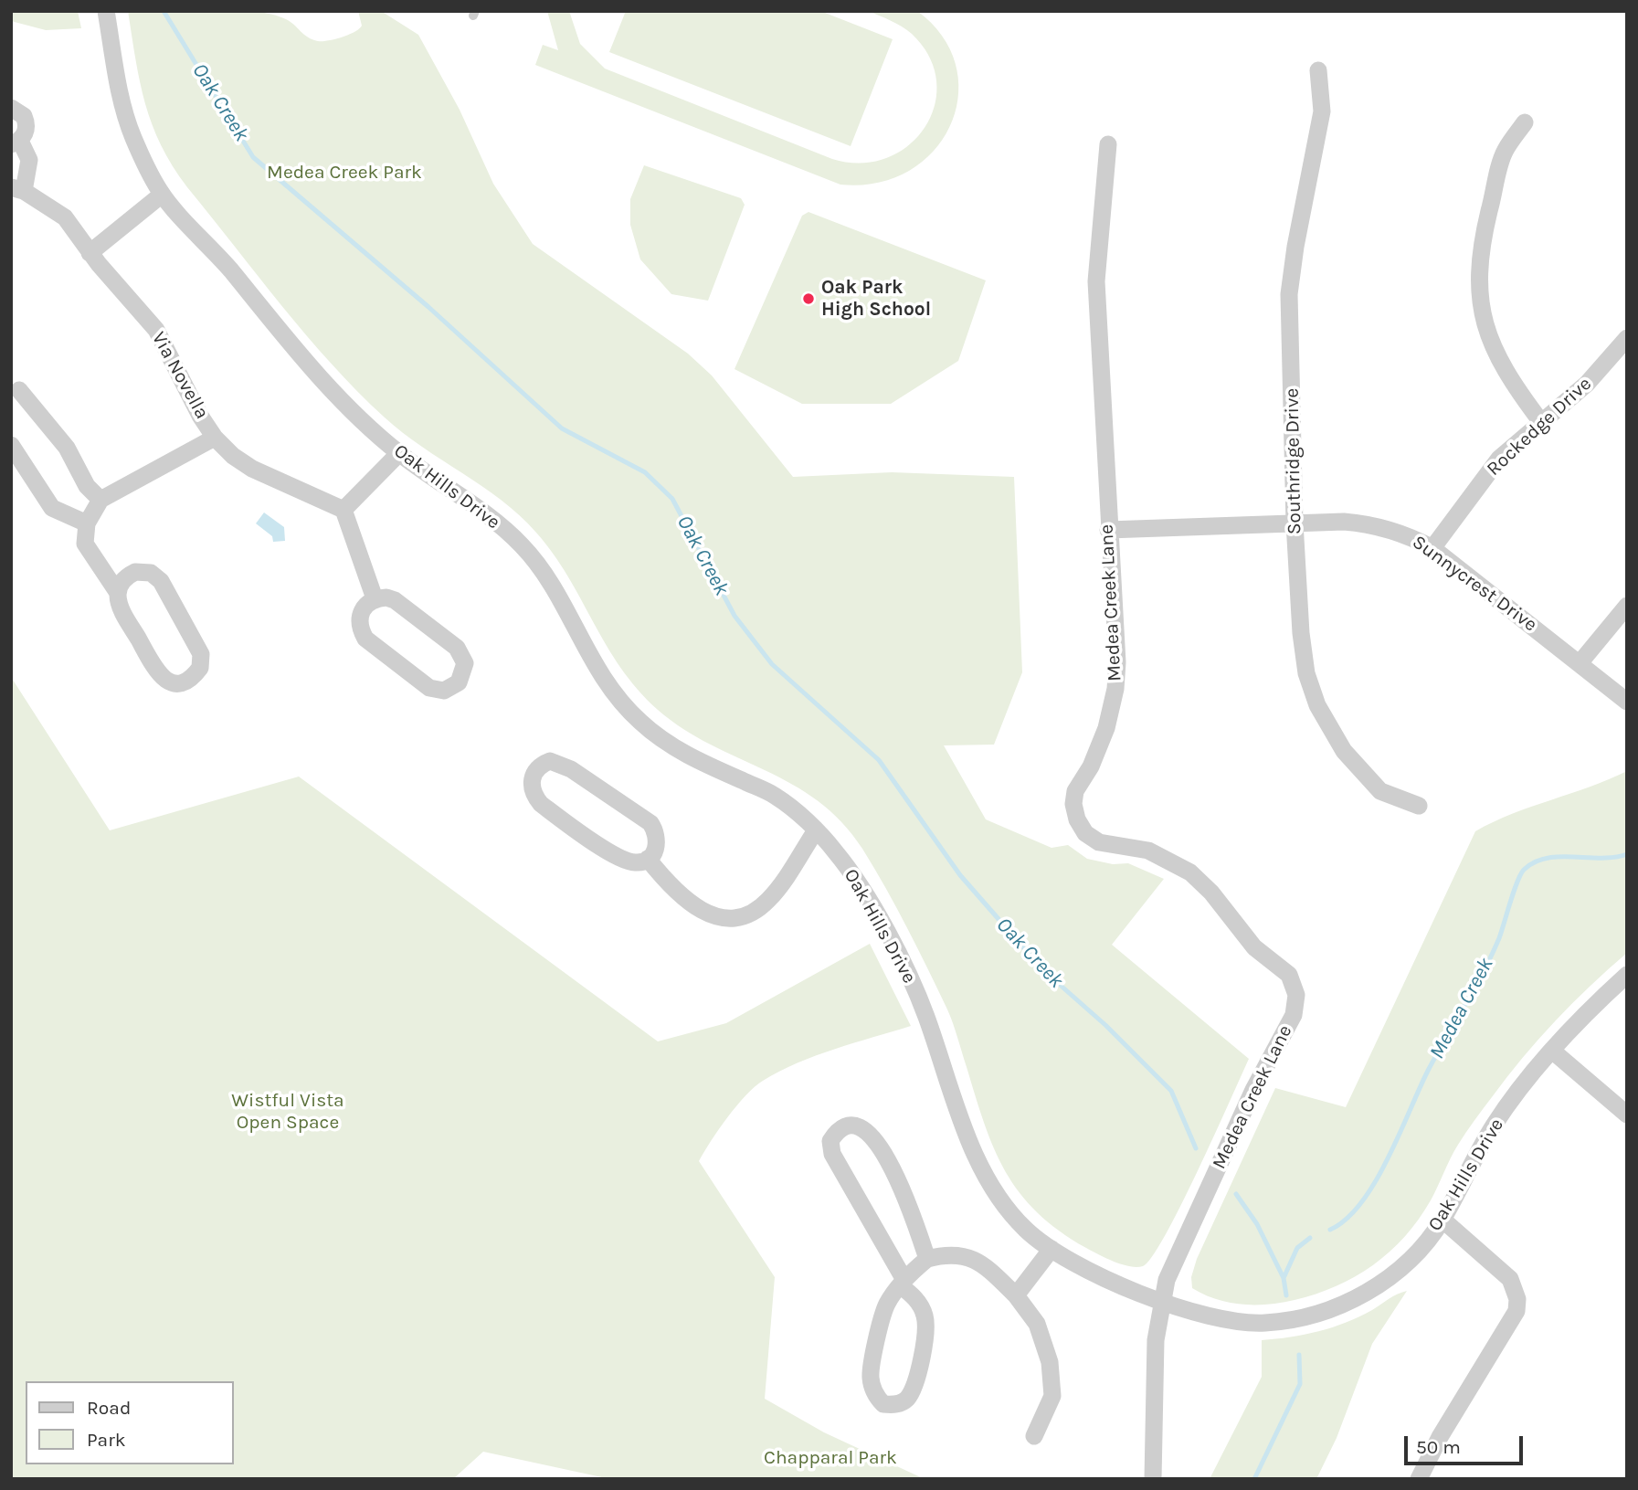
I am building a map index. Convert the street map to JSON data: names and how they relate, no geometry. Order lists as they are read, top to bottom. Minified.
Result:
{"streets":{"street":["Via Novella","Rockedge Drive","Southridge Drive","Oak Hills Drive","Sunnycrest Drive","Medea Creek Lane"]},"crossings":[["Rockedge Drive","Sunnycrest Drive"],["Southridge Drive","Sunnycrest Drive"],["Oak Hills Drive","Medea Creek Lane"],["Sunnycrest Drive","Medea Creek Lane"]],"water":["Oak Creek","Medea Creek"],"parks":["Medea Creek Park","Wistful Vista Open Space","Chapparal Park"],"places":["Oak Park High School"],"legend":["Road","Park"],"scale_bar":"50 m"}
